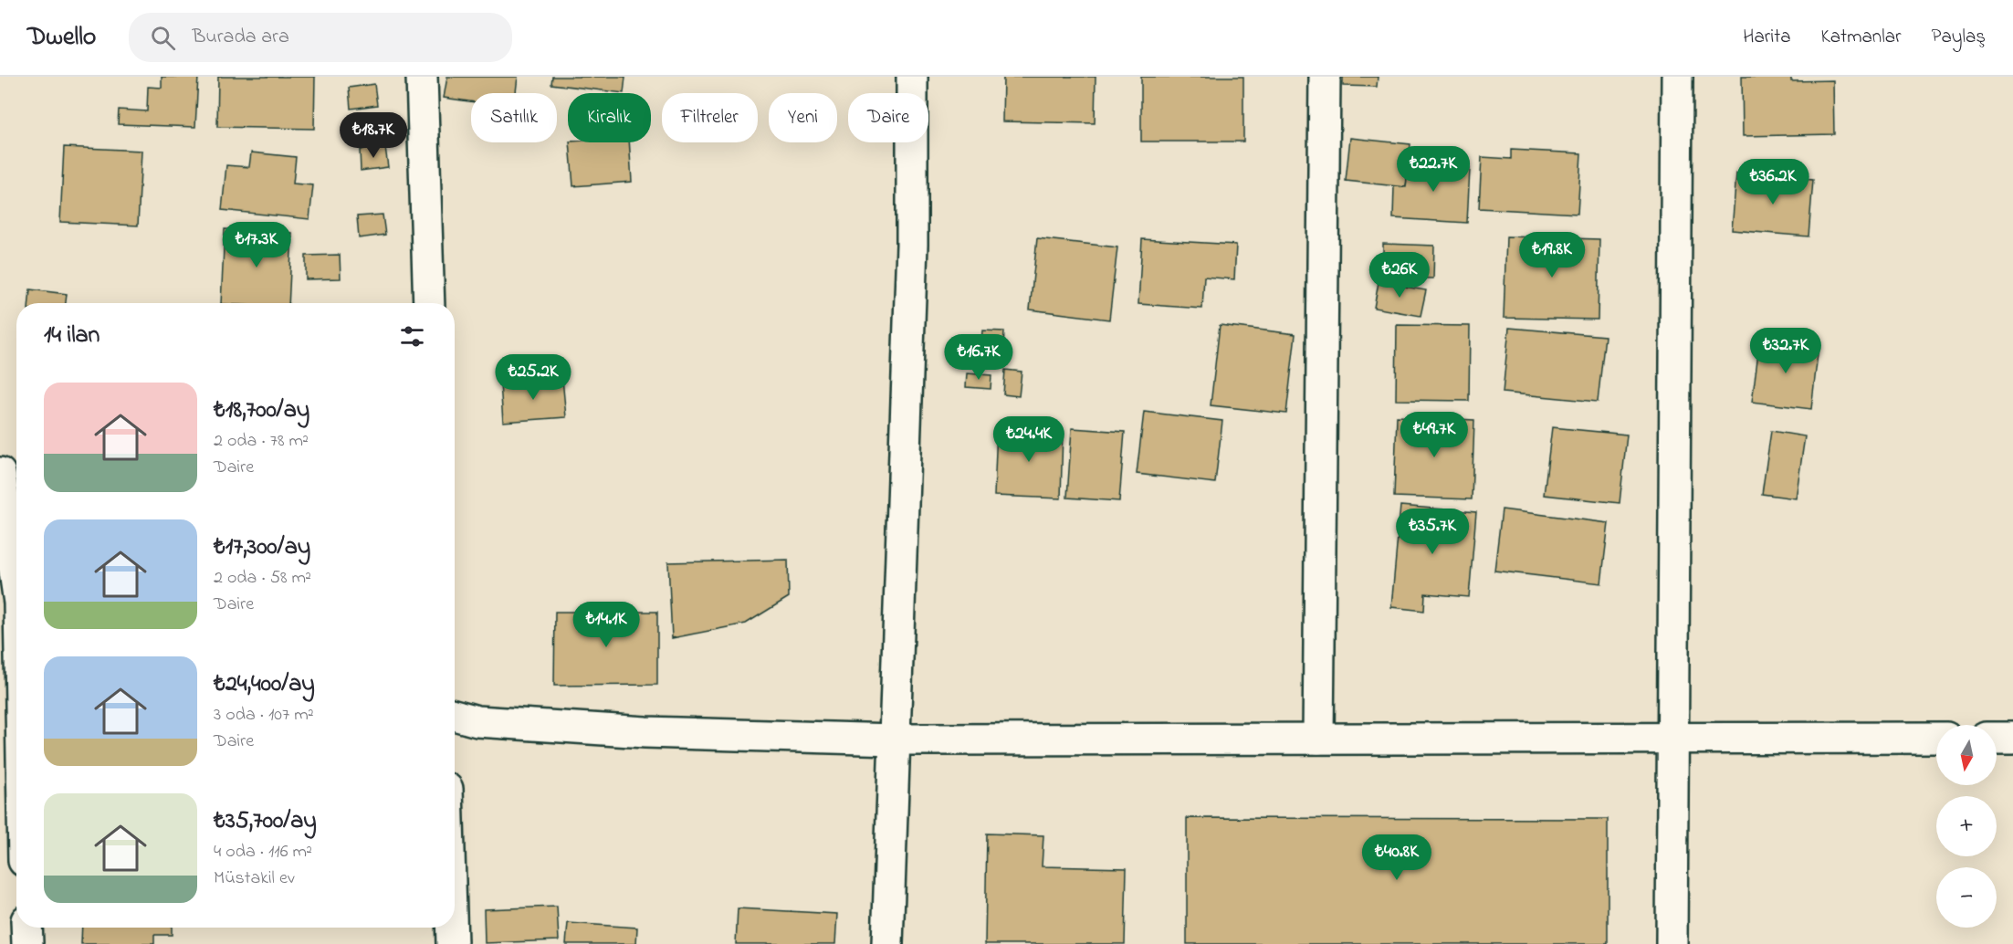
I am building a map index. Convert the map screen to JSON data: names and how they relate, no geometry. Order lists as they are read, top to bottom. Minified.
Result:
{"north":"bottom","page":{"header":"Dwello","search":"Burada ara","nav":["Harita","Katmanlar","Paylaş"],"chip":["Satılık","Kiralık","Filtreler","Yeni","Daire"],"price":["₺18.7K","₺22.7K","₺36.2K","₺17.3K","₺19.8K","₺26K","₺32.7K","₺16.7K","₺25.2K","₺49.7K","₺24.4K","₺35.7K","₺14.1K","₺40.8K"],"heading":"14 ilan","list":[{"name":"₺18,700/ay","note":"2 oda · 78 m² · Daire"},{"name":"₺17,300/ay","note":"2 oda · 58 m² · Daire"},{"name":"₺24,400/ay","note":"3 oda · 107 m² · Daire"},{"name":"₺35,700/ay","note":"4 oda · 116 m² · Müstakil ev"}],"map_buttons":["+","−"]}}
